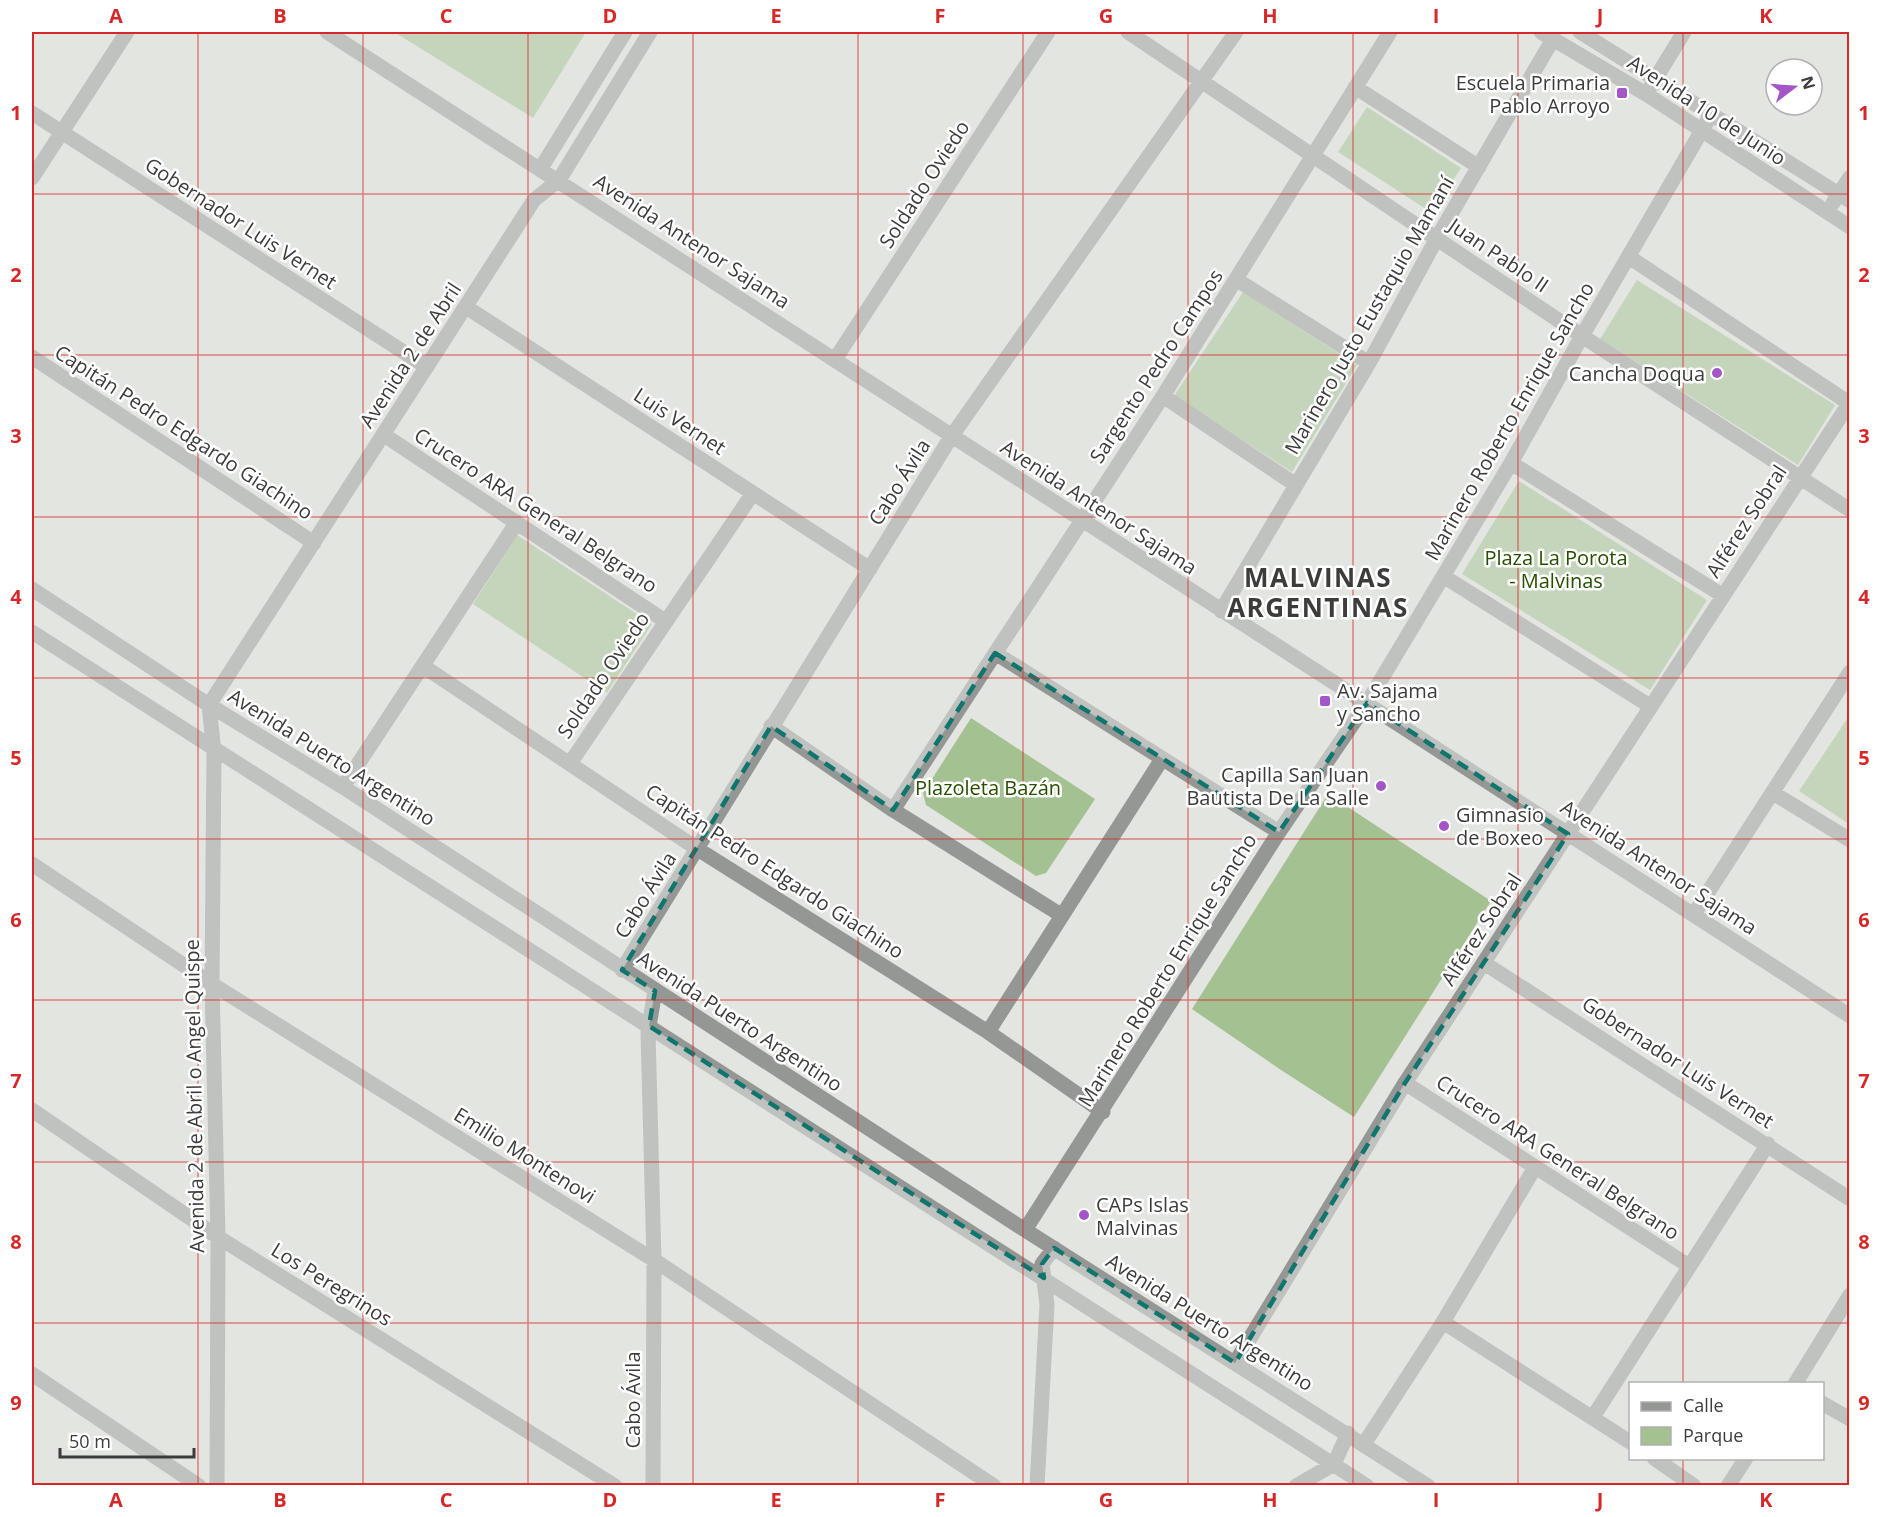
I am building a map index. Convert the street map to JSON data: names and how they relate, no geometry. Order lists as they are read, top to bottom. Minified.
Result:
{"streets":{"street":["Avenida 10 de Junio","Soldado Oviedo","Gobernador Luis Vernet","Avenida Antenor Sajama","Juan Pablo II","Marinero Justo Eustaquio Mamaní","Avenida 2 de Abril","Sargento Pedro Campos","Luis Vernet","Marinero Roberto Enrique Sancho","Capitán Pedro Edgardo Giachino","Cabo Ávila","Crucero ARA General Belgrano","Alférez Sobral","Avenida Puerto Argentino","Avenida 2 de Abril o Angel Quispe","Emilio Montenovi","Los Peregrinos"]},"crossings":[["Avenida 10 de Junio","Marinero Justo Eustaquio Mamaní"],["Avenida 10 de Junio","Marinero Roberto Enrique Sancho"],["Soldado Oviedo","Avenida Antenor Sajama"],["Soldado Oviedo","Luis Vernet"],["Soldado Oviedo","Capitán Pedro Edgardo Giachino"],["Soldado Oviedo","Crucero ARA General Belgrano"],["Gobernador Luis Vernet","Avenida 2 de Abril"],["Gobernador Luis Vernet","Alférez Sobral"],["Avenida Antenor Sajama","Marinero Justo Eustaquio Mamaní"],["Avenida Antenor Sajama","Avenida 2 de Abril"],["Avenida Antenor Sajama","Sargento Pedro Campos"],["Avenida Antenor Sajama","Marinero Roberto Enrique Sancho"],["Avenida Antenor Sajama","Cabo Ávila"],["Avenida Antenor Sajama","Alférez Sobral"],["Juan Pablo II","Marinero Justo Eustaquio Mamaní"],["Juan Pablo II","Sargento Pedro Campos"],["Juan Pablo II","Marinero Roberto Enrique Sancho"],["Juan Pablo II","Cabo Ávila"],["Juan Pablo II","Alférez Sobral"],["Avenida 2 de Abril","Luis Vernet"],["Avenida 2 de Abril","Capitán Pedro Edgardo Giachino"],["Avenida 2 de Abril","Crucero ARA General Belgrano"],["Avenida 2 de Abril","Avenida Puerto Argentino"],["Avenida 2 de Abril","Avenida 2 de Abril o Angel Quispe"],["Luis Vernet","Cabo Ávila"],["Marinero Roberto Enrique Sancho","Capitán Pedro Edgardo Giachino"],["Marinero Roberto Enrique Sancho","Avenida Puerto Argentino"],["Capitán Pedro Edgardo Giachino","Cabo Ávila"],["Cabo Ávila","Avenida Puerto Argentino"],["Cabo Ávila","Emilio Montenovi"],["Crucero ARA General Belgrano","Alférez Sobral"],["Alférez Sobral","Avenida Puerto Argentino"],["Avenida Puerto Argentino","Avenida 2 de Abril o Angel Quispe"],["Avenida 2 de Abril o Angel Quispe","Emilio Montenovi"],["Avenida 2 de Abril o Angel Quispe","Los Peregrinos"]],"districts":["MALVINAS ARGENTINAS"],"parks":["Plaza La Porota - Malvinas","Plazoleta Bazán"],"places":{"transit":["Escuela Primaria Pablo Arroyo","Av. Sajama y Sancho"],"other":["Cancha Doqua","Capilla San Juan Bautista De La Salle","Gimnasio de Boxeo","CAPs Islas Malvinas"]},"legend":["Calle","Parque"],"scale_bar":"50 m","north":"right","grid":{"columns":["A","B","C","D","E","F","G","H","I","J","K"],"rows":["1","2","3","4","5","6","7","8","9"]}}
